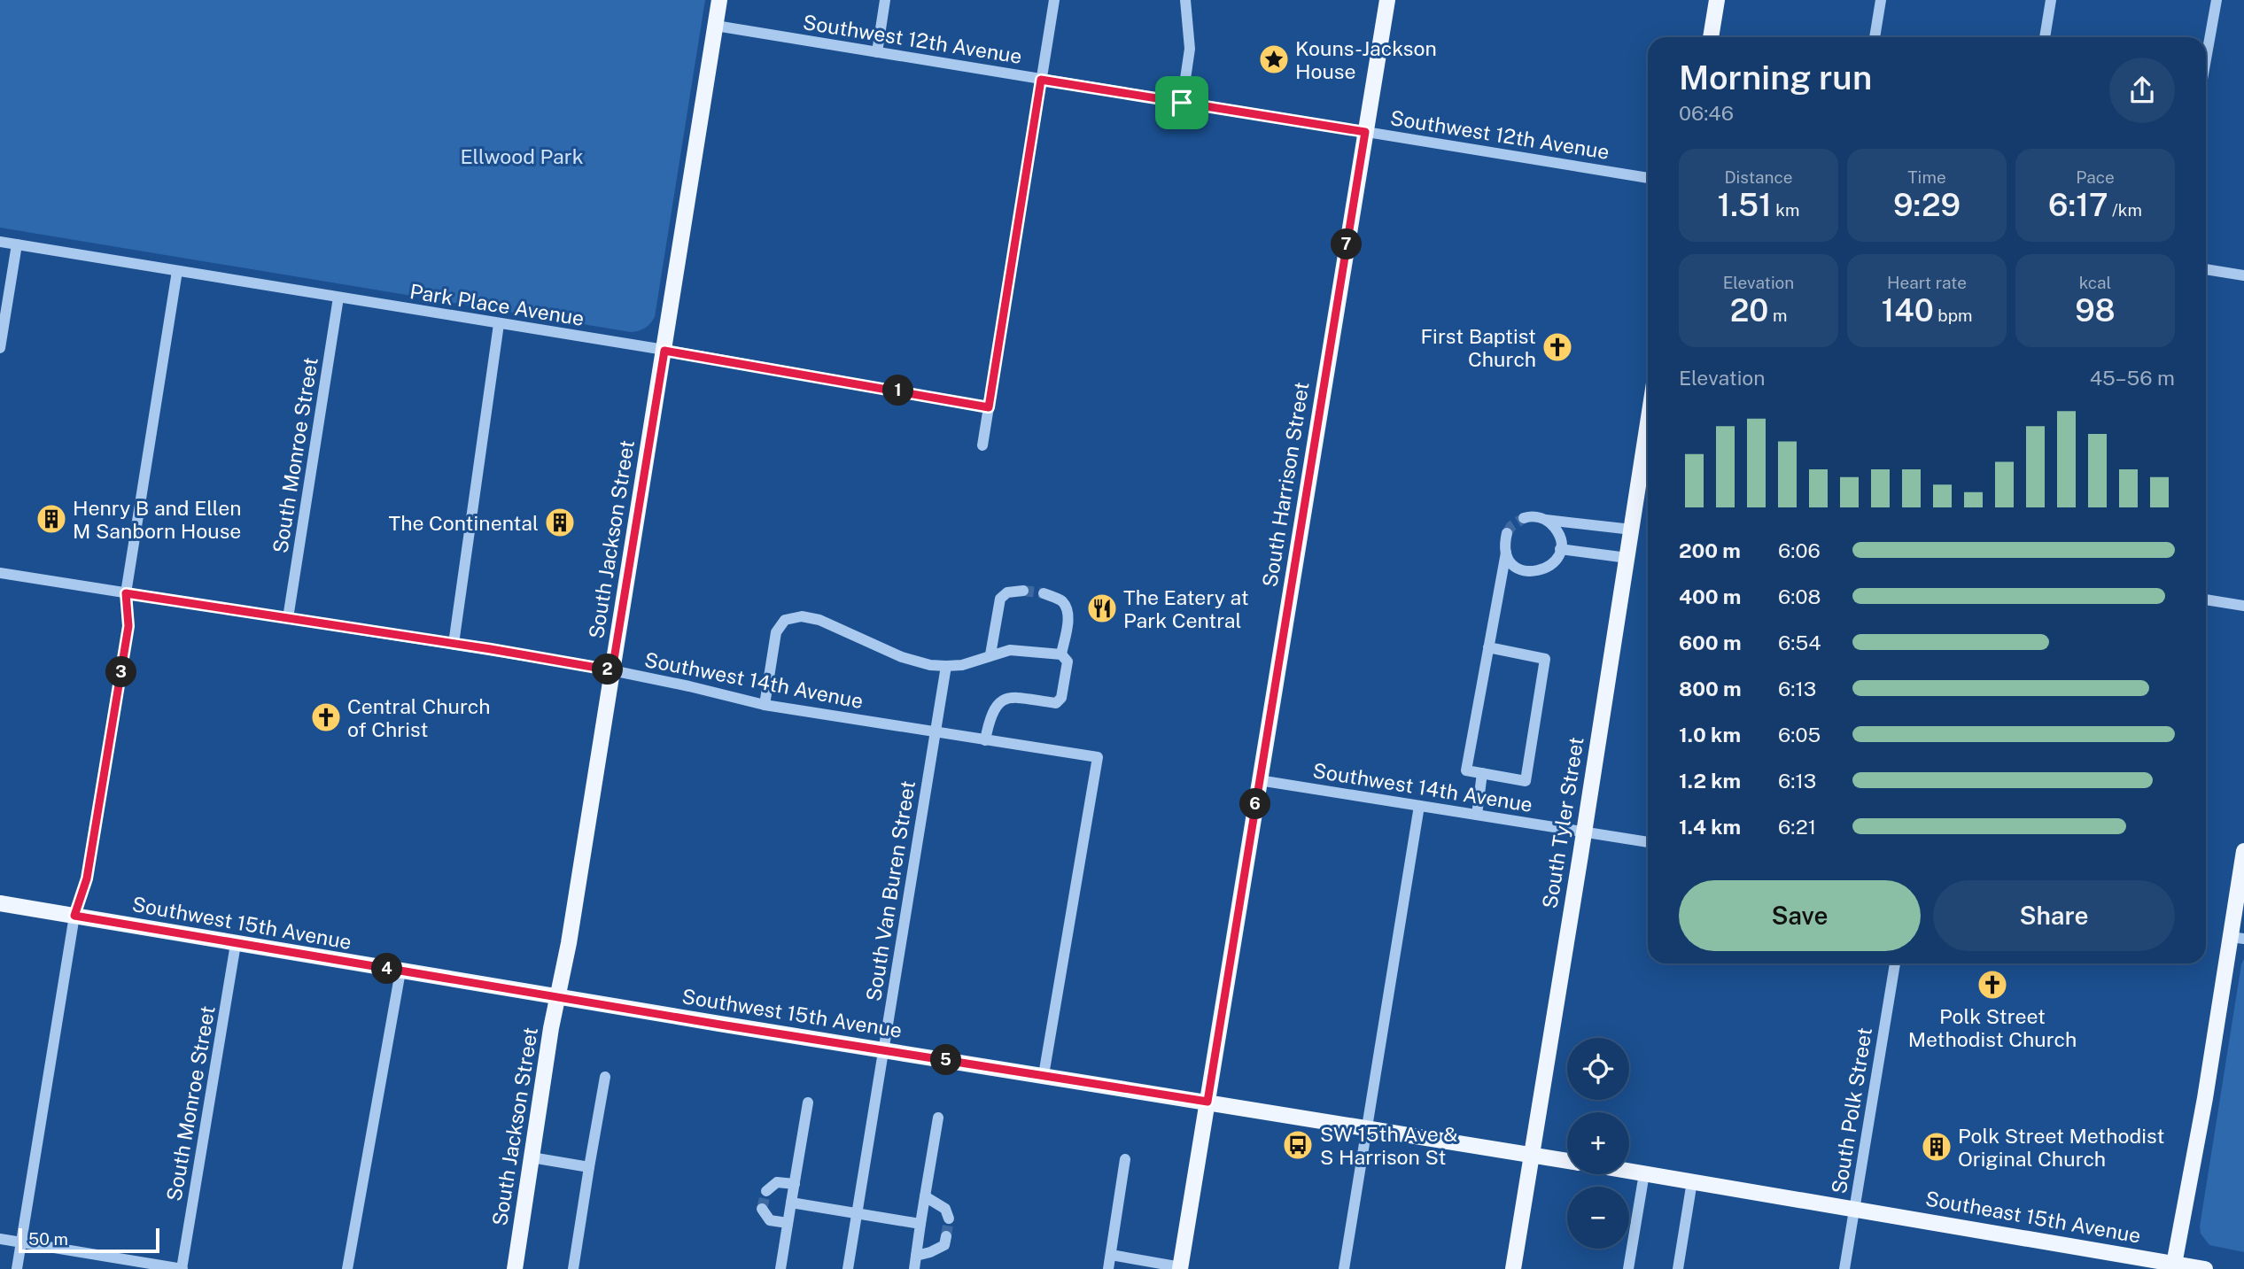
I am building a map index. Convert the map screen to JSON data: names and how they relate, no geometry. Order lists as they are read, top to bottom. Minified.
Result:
{"streets":{"main road":["South Harrison Street","South Jackson Street","South Tyler Street","Southwest 15th Avenue","Southeast 15th Avenue"],"street":["Southwest 12th Avenue","Park Place Avenue","South Monroe Street","Southwest 14th Avenue","South Van Buren Street","South Polk Street"]},"crossings":[["Southwest 12th Avenue","South Harrison Street"],["Southwest 12th Avenue","South Jackson Street"],["Park Place Avenue","South Monroe Street"],["Park Place Avenue","South Jackson Street"],["South Monroe Street","Southwest 14th Avenue"],["South Monroe Street","Southwest 15th Avenue"],["South Harrison Street","Southwest 14th Avenue"],["South Harrison Street","Southwest 15th Avenue"],["South Jackson Street","Southwest 14th Avenue"],["South Jackson Street","Southwest 15th Avenue"],["Southwest 14th Avenue","South Tyler Street"],["Southwest 14th Avenue","South Van Buren Street"],["Southwest 14th Avenue","Southwest 15th Avenue"],["South Tyler Street","Southwest 15th Avenue"],["South Van Buren Street","Southwest 15th Avenue"],["South Polk Street","Southeast 15th Avenue"]],"parks":["Ellwood Park"],"places":{"place":["Kouns-Jackson House"],"church":["First Baptist Church","Central Church of Christ","Polk Street Methodist Church"],"building":["Henry B and Ellen M Sanborn House","The Continental","Polk Street Methodist Original Church"],"restaurant":["The Eatery at Park Central"],"bus stop":["SW 15th Ave & S Harrison St"]},"scale_bar":"50 m","page":{"heading":["Morning run","06:46"],"stats":[["Distance","1.51 km"],["Time","9:29"],["Pace","6:17 /km"],["Elevation","20 m"],["Heart rate","140 bpm"],["kcal","98"]],"pins":["7","1","2","3","6","4","5"],"chart":["Elevation","45–56 m"],"list":[{"name":"200 m","note":"6:06"},{"name":"400 m","note":"6:08"},{"name":"600 m","note":"6:54"},{"name":"800 m","note":"6:13"},{"name":"1.0 km","note":"6:05"},{"name":"1.2 km","note":"6:13"},{"name":"1.4 km","note":"6:21"}],"buttons":["Save","Share"],"map_buttons":["+","−"],"scale":"50 m"}}
